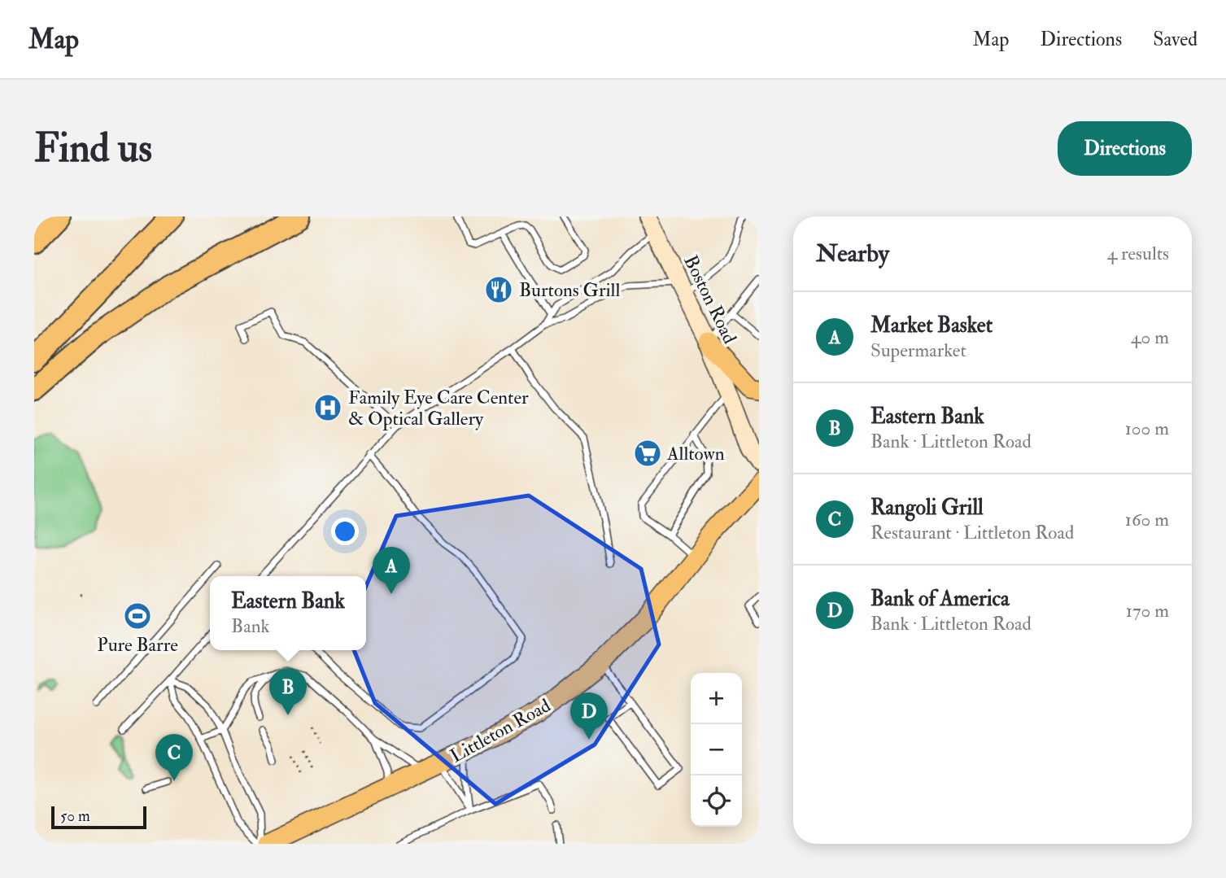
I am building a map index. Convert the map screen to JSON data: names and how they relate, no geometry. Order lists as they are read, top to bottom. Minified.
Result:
{"streets":{"main road":["Boston Road","Littleton Road"]},"places":{"restaurant":["Burtons Grill"],"hospital":["Family Eye Care Center & Optical Gallery"],"supermarket":["Alltown"],"sports":["Pure Barre"]},"scale_bar":"50 m","page":{"header":"Map","nav":["Map","Directions","Saved"],"buttons":"Directions","title":"Find us","heading":["Nearby","4 results"],"list":[{"mark":"A","name":"Market Basket","note":"Supermarket","value":"40 m"},{"mark":"B","name":"Eastern Bank","note":"Bank · Littleton Road","value":"100 m"},{"mark":"C","name":"Rangoli Grill","note":"Restaurant · Littleton Road","value":"160 m"},{"mark":"D","name":"Bank of America","note":"Bank · Littleton Road","value":"170 m"}],"pins":["A","B","D","C"],"popup":["Eastern Bank","Bank"],"map_buttons":["+","−"],"scale":"50 m"}}
